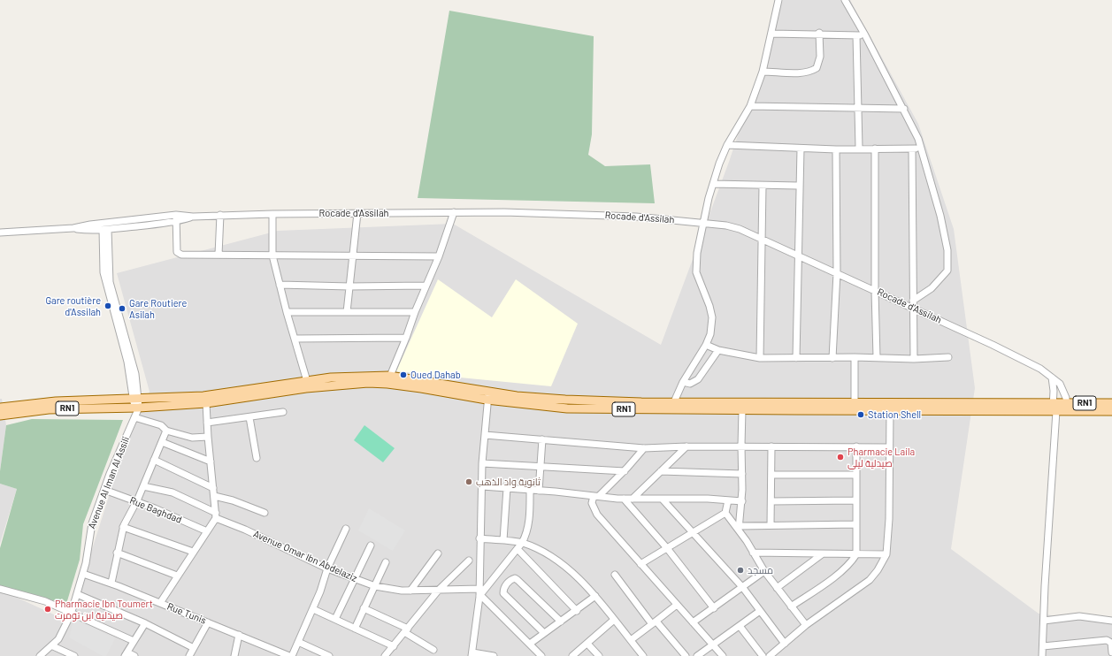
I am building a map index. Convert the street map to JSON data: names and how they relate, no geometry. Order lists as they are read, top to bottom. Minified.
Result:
{"streets":{"main road":["RN1"],"street":["Rocade d'Assilah","Avenue Al Iman Al Assili","Rue Baghdad","Avenue Omar Ibn Abdelaziz","Rue Tunis"]},"crossings":[["Rocade d'Assilah","RN1"],["RN1","Avenue Al Iman Al Assili"],["Avenue Al Iman Al Assili","Rue Baghdad"],["Avenue Al Iman Al Assili","Rue Tunis"]],"places":["Gare routière d'Assilah","Gare Routiere Asilah","Oued Dahab","Station Shell","Pharmacie Laila صيدلية ليلى","ثانوية واد الذهب","مسجد","Pharmacie Ibn Toumert صيدلية ابن تومرت"]}
